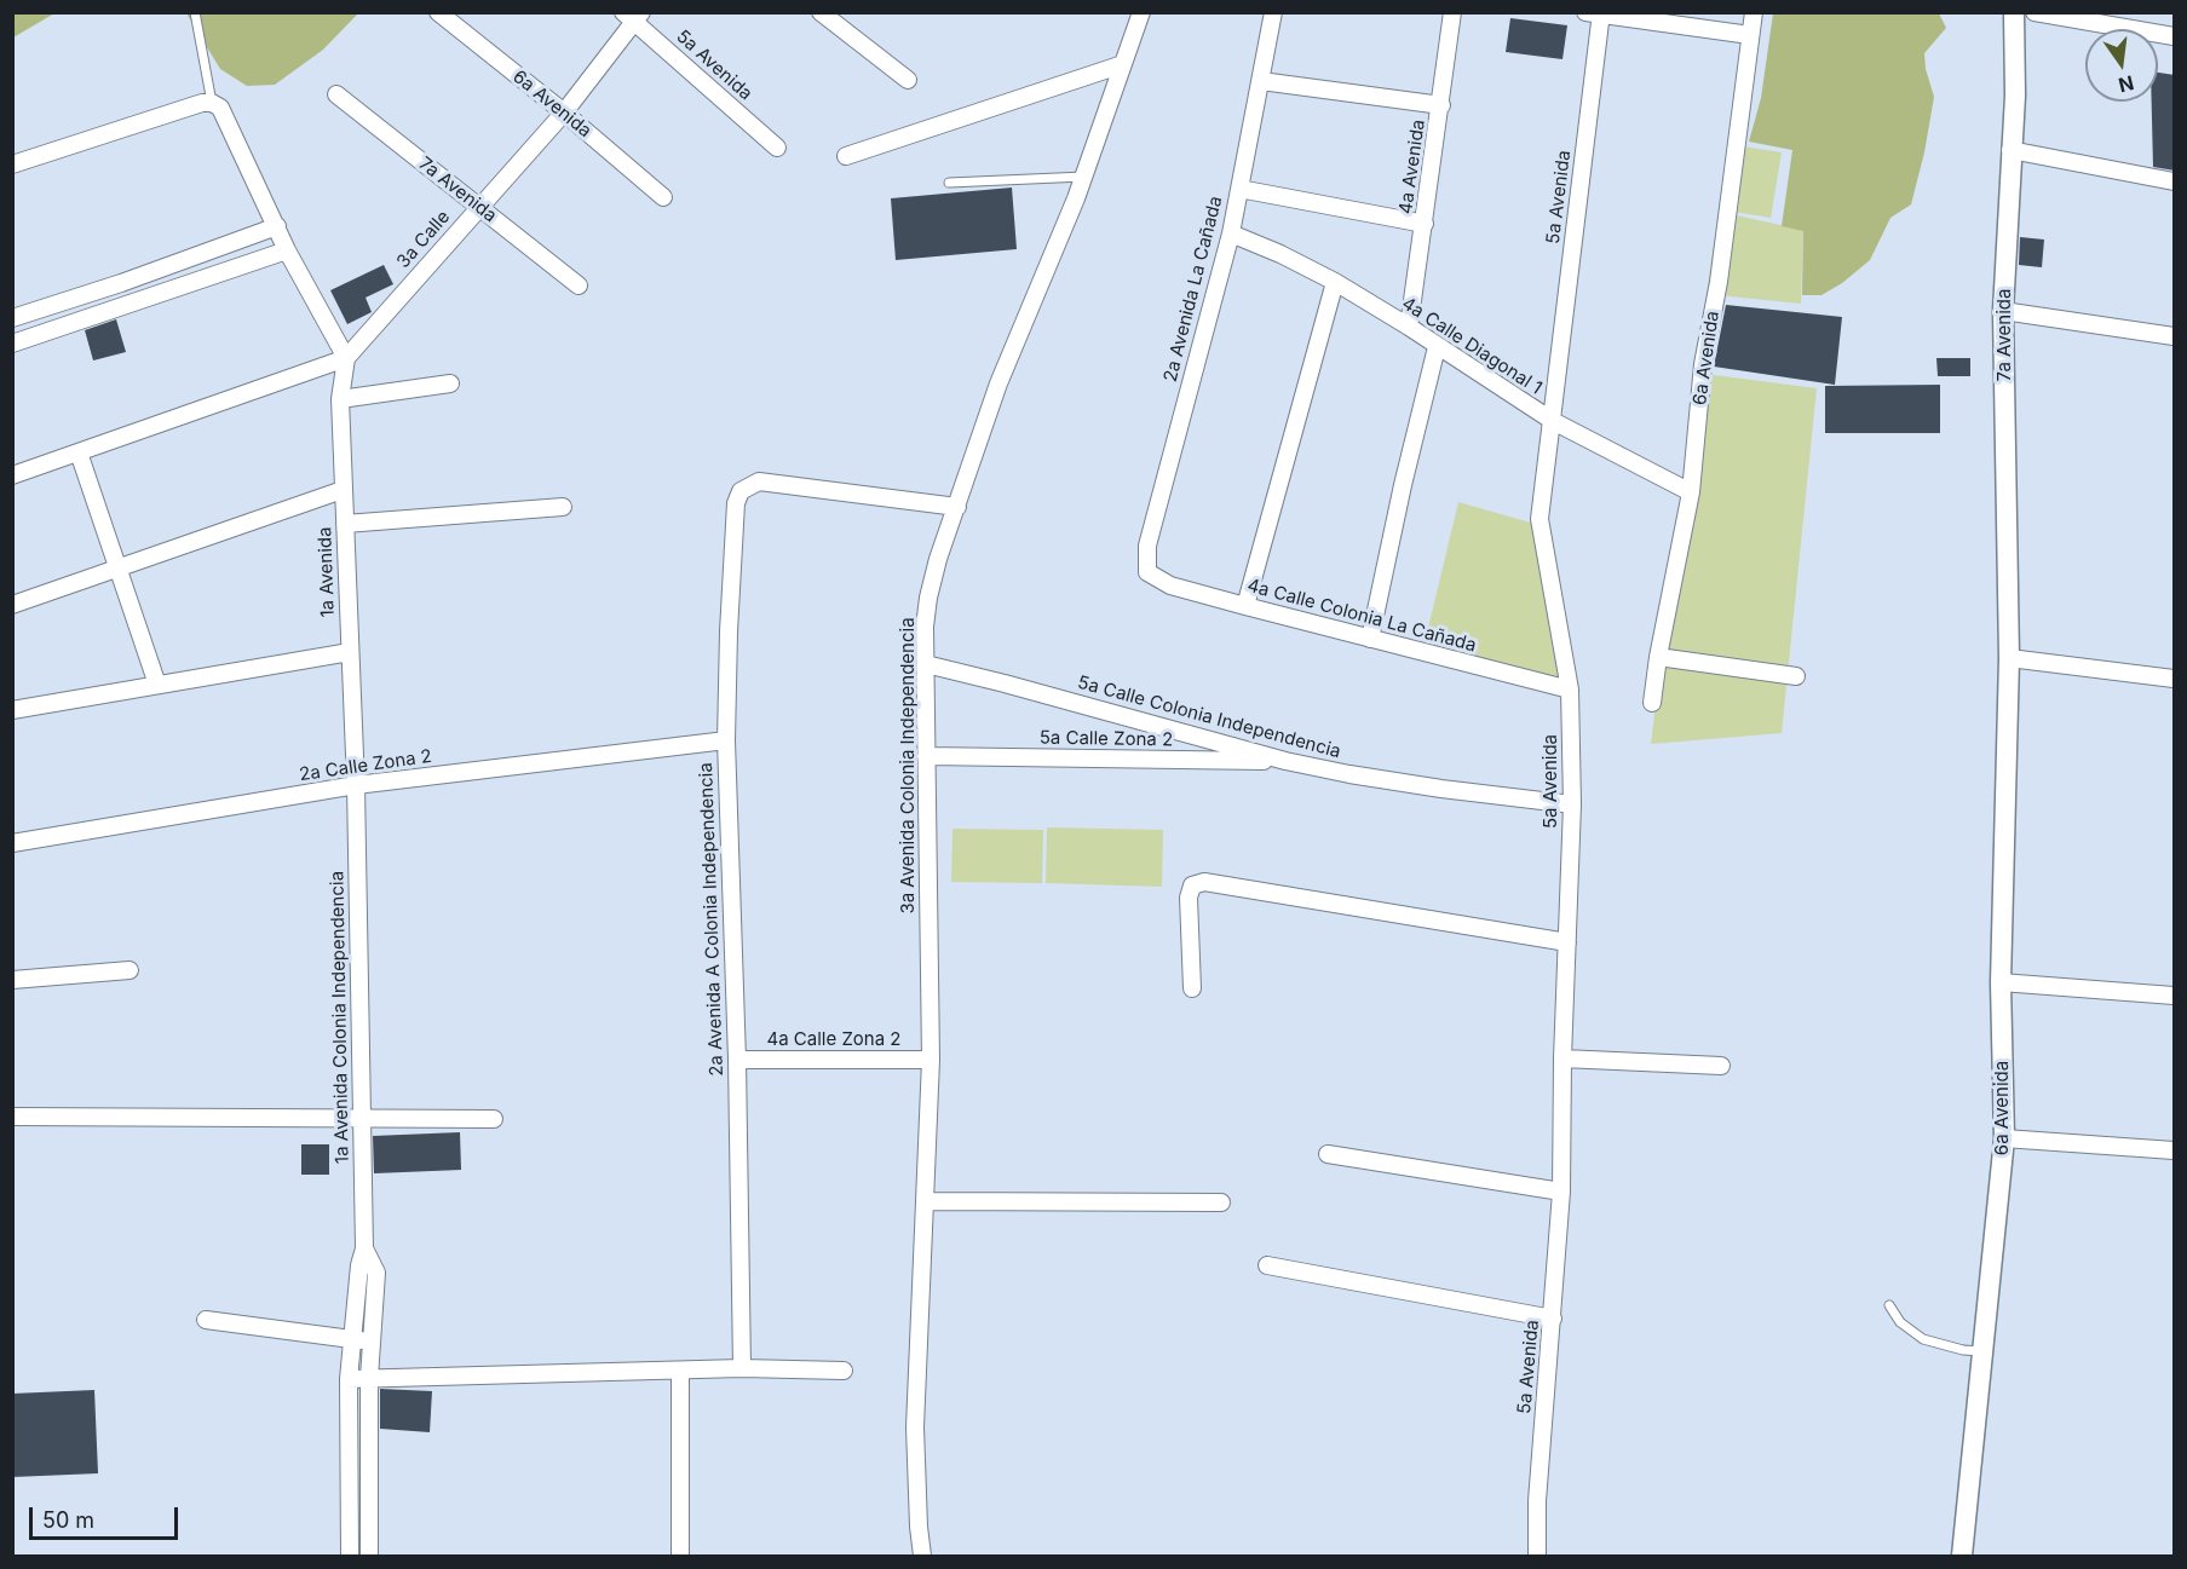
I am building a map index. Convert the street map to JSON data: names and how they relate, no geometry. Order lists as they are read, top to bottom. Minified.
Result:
{"streets":{"street":["5a Avenida","6a Avenida","4a Avenida","7a Avenida","3a Calle","2a Avenida La Cañada","4a Calle Diagonal 1","1a Avenida","4a Calle Colonia La Cañada","5a Calle Colonia Independencia","5a Calle Zona 2","2a Calle Zona 2","3a Avenida Colonia Independencia","2a Avenida A Colonia Independencia","1a Avenida Colonia Independencia","4a Calle Zona 2"]},"crossings":[["5a Avenida","3a Calle"],["5a Avenida","4a Calle Diagonal 1"],["5a Avenida","4a Calle Colonia La Cañada"],["5a Avenida","5a Calle Colonia Independencia"],["6a Avenida","7a Avenida"],["6a Avenida","3a Calle"],["6a Avenida","4a Calle Diagonal 1"],["4a Avenida","4a Calle Diagonal 1"],["7a Avenida","3a Calle"],["3a Calle","1a Avenida"],["2a Avenida La Cañada","4a Calle Diagonal 1"],["2a Avenida La Cañada","4a Calle Colonia La Cañada"],["1a Avenida","2a Calle Zona 2"],["1a Avenida","1a Avenida Colonia Independencia"],["5a Calle Colonia Independencia","5a Calle Zona 2"],["5a Calle Colonia Independencia","3a Avenida Colonia Independencia"],["5a Calle Zona 2","3a Avenida Colonia Independencia"],["2a Calle Zona 2","2a Avenida A Colonia Independencia"],["2a Calle Zona 2","1a Avenida Colonia Independencia"],["3a Avenida Colonia Independencia","2a Avenida A Colonia Independencia"],["3a Avenida Colonia Independencia","4a Calle Zona 2"],["2a Avenida A Colonia Independencia","4a Calle Zona 2"]],"scale_bar":"50 m","north":"bottom"}
